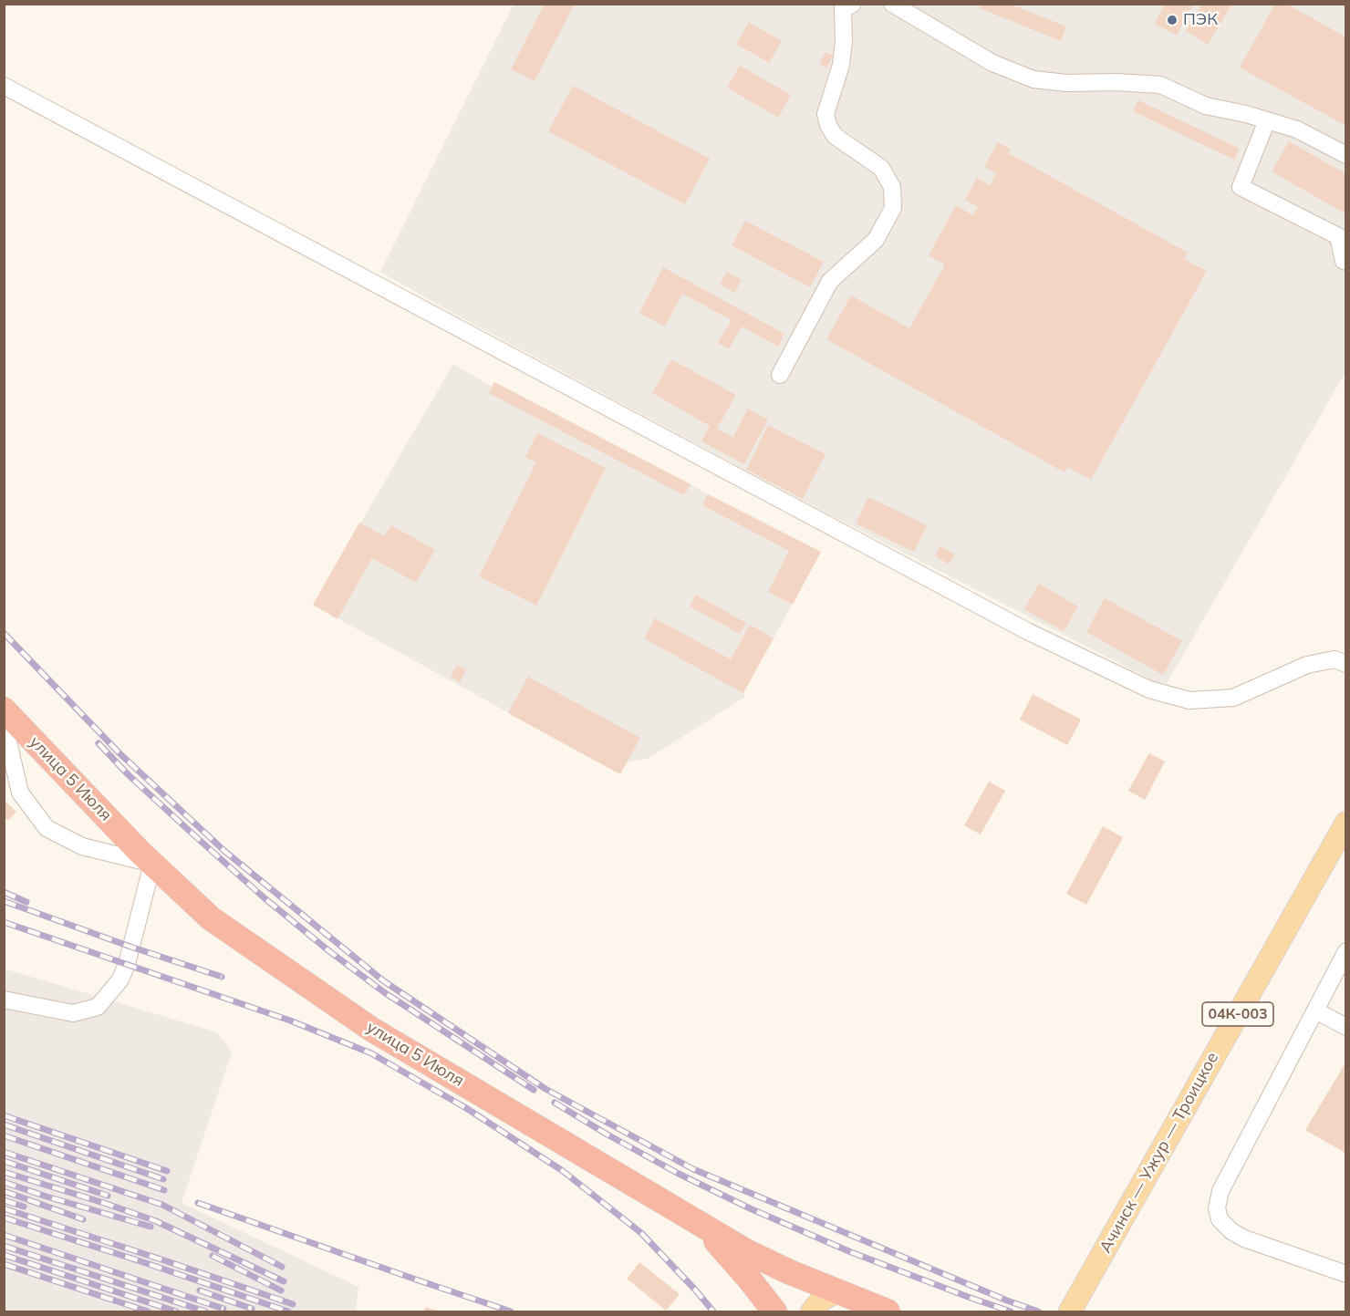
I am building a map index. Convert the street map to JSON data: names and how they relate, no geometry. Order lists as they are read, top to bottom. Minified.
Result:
{"streets":{"highway":["улица 5 Июля"],"main road":["04К-003","Ачинск — Ужур — Троицкое"]},"places":["ПЭК"]}
